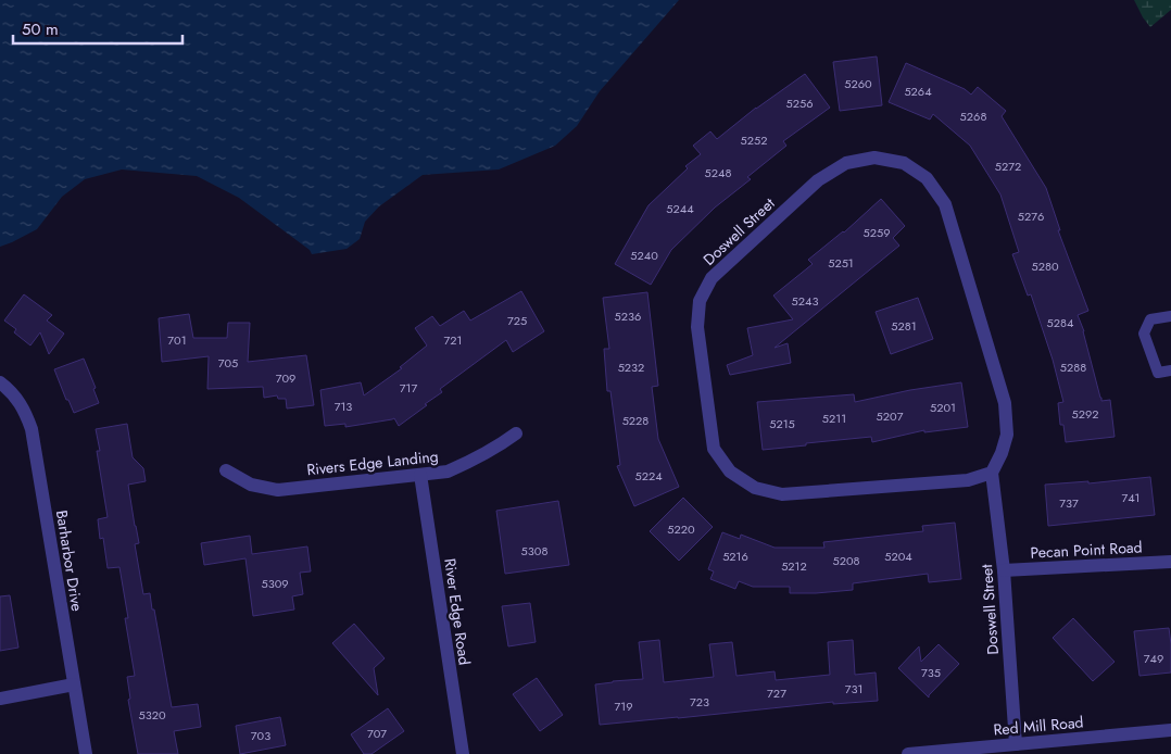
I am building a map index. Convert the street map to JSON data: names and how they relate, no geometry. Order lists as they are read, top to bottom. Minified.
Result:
{"streets":{"street":["Doswell Street","Rivers Edge Landing","Pecan Point Road","Barharbor Drive","River Edge Road","Red Mill Road"]},"crossings":[["Doswell Street","Pecan Point Road"],["Doswell Street","Red Mill Road"],["Rivers Edge Landing","River Edge Road"]],"house_numbers":["5260","5264","5256","5268","5252","5272","5248","5244","5276","5259","5240","5251","5280","5243","5236","725","5284","5281","701","721","705","5232","5288","709","717","713","5201","5292","5207","5211","5228","5215","5224","741","737","5220","5308","5216","5204","5208","5212","5309","749","735","731","727","723","719","5320","707","703"],"scale_bar":"50 m"}
